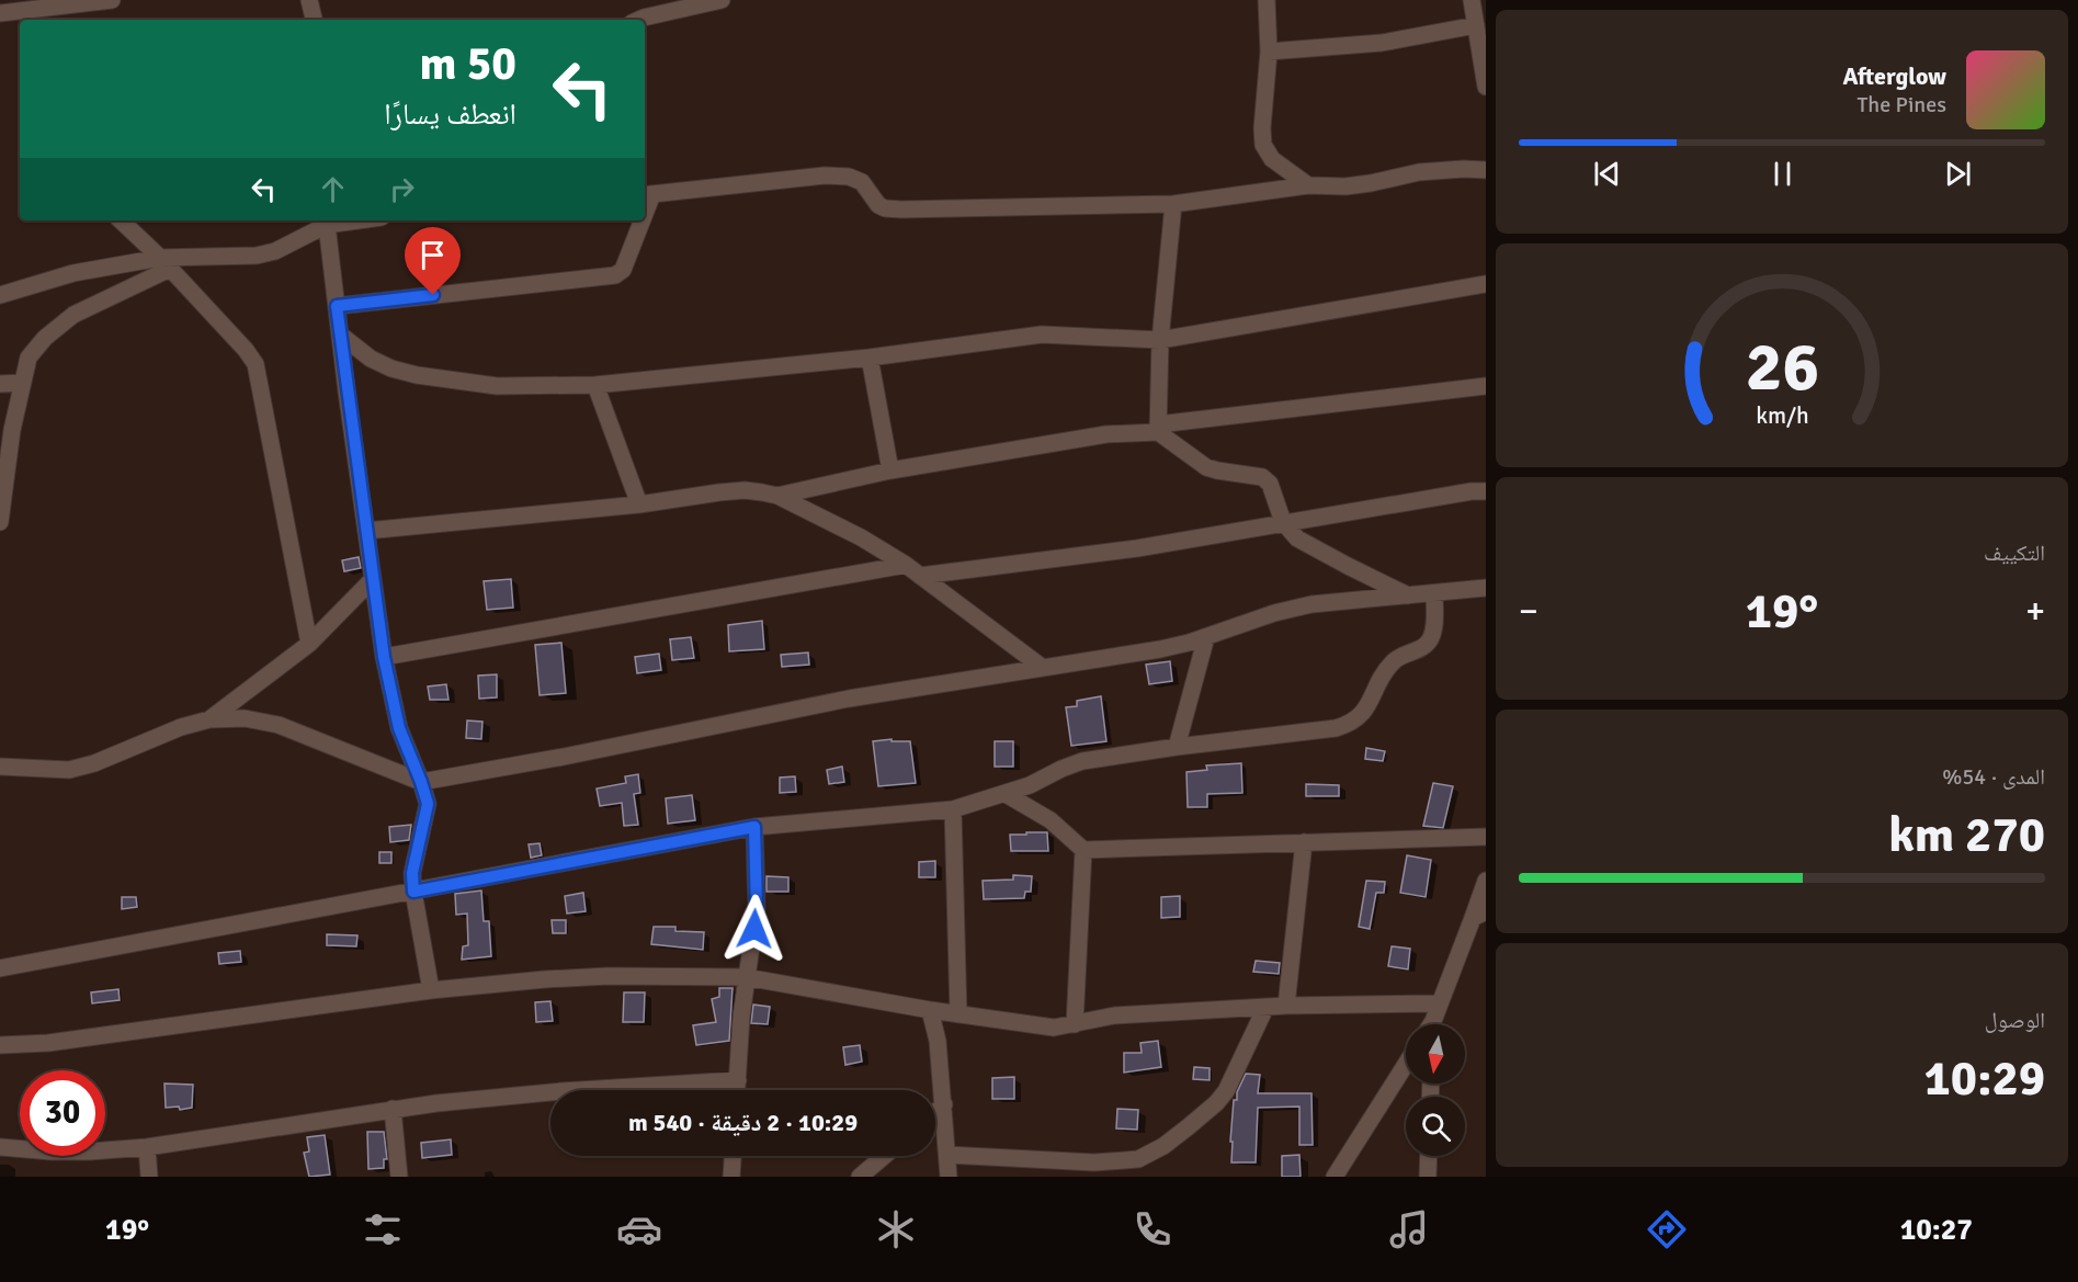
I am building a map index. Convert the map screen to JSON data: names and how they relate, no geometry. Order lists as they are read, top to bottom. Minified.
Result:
{"north":"bottom","page":{"turn":["50 m","انعطف يسارًا"],"song":["Afterglow","The Pines"],"tile":["التكييف",["المدى · 54%","270 km"],["الوصول","10:29"]],"heat":["−","19°","+"],"limit":"30","trip":"10:29 · 2 دقيقة · 540 m","tabs":["10:27","19°"],"gauge":["26","km/h"]}}
